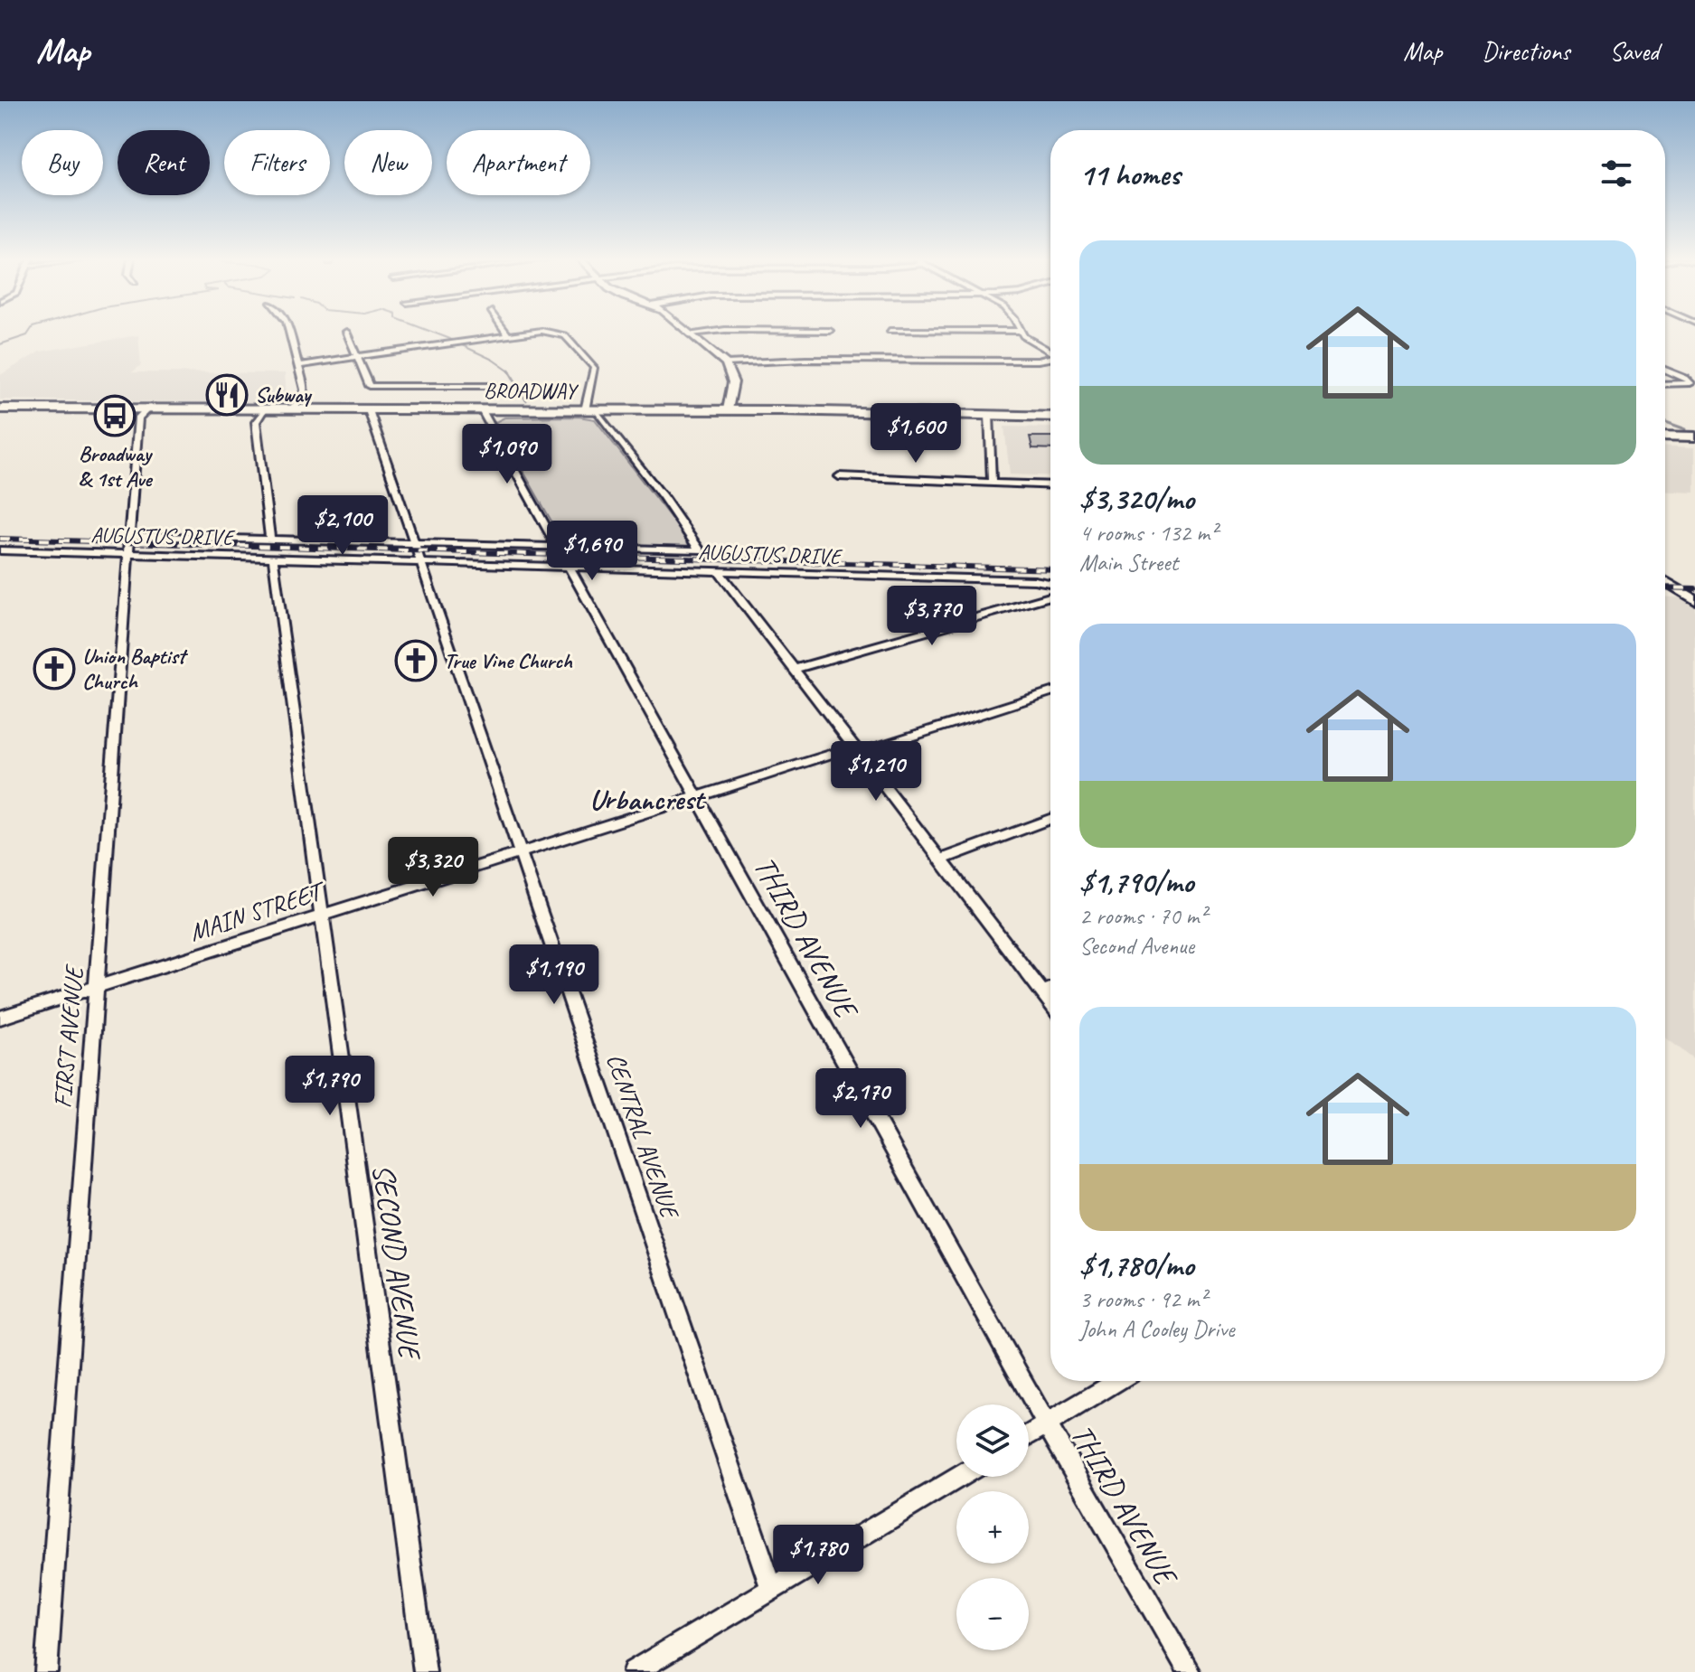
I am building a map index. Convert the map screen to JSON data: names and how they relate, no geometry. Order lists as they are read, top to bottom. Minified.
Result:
{"streets":{"main road":["BROADWAY"],"street":["AUGUSTUS DRIVE","MAIN STREET","THIRD AVENUE","FIRST AVENUE","CENTRAL AVENUE","SECOND AVENUE"]},"crossings":[["BROADWAY","FIRST AVENUE"],["BROADWAY","CENTRAL AVENUE"],["AUGUSTUS DRIVE","THIRD AVENUE"],["AUGUSTUS DRIVE","FIRST AVENUE"],["AUGUSTUS DRIVE","CENTRAL AVENUE"],["AUGUSTUS DRIVE","SECOND AVENUE"],["MAIN STREET","THIRD AVENUE"],["MAIN STREET","FIRST AVENUE"],["MAIN STREET","CENTRAL AVENUE"],["MAIN STREET","SECOND AVENUE"]],"districts":["Urbancrest"],"places":{"restaurant":["Subway"],"bus stop":["Broadway & 1st Ave"],"church":["True Vine Church","Union Baptist Church"]},"page":{"header":"Map","nav":["Map","Directions","Saved"],"chip":["Buy","Rent","Filters","New","Apartment"],"heading":"11 homes","list":[{"name":"$3,320/mo","note":"4 rooms · 132 m² · Main Street"},{"name":"$1,790/mo","note":"2 rooms · 70 m² · Second Avenue"},{"name":"$1,780/mo","note":"3 rooms · 92 m² · John A Cooley Drive"}],"price":["$1,600","$1,090","$2,100","$1,690","$3,770","$1,210","$3,320","$1,190","$1,790","$2,170","$1,780"],"map_buttons":["+","−"]}}
